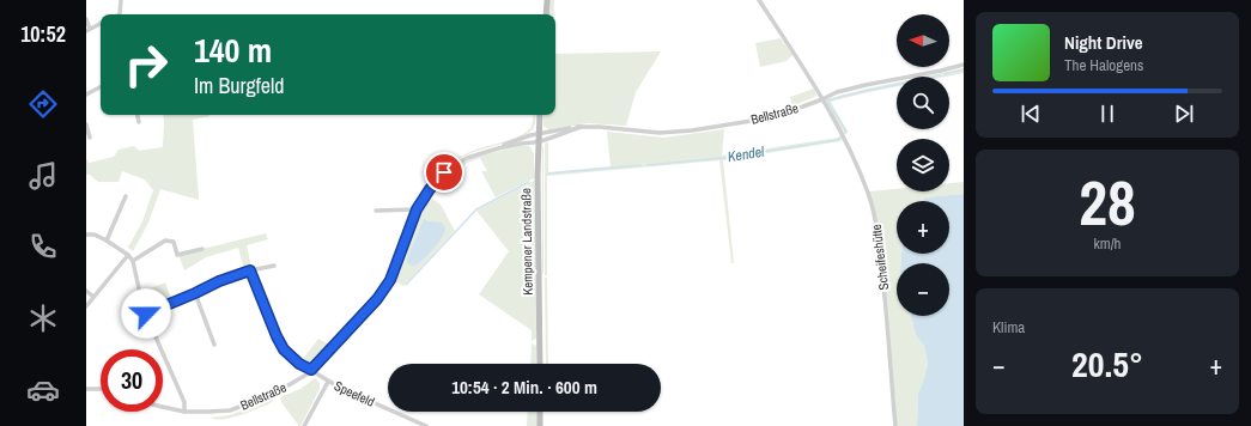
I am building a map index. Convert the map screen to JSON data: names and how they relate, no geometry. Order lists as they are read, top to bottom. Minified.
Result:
{"streets":{"street":["Bellstraße","Kempener Landstraße","Scheifeshütte","Speefeld"]},"crossings":[["Bellstraße","Kempener Landstraße"],["Bellstraße","Scheifeshütte"],["Bellstraße","Speefeld"]],"water":["Kendel"],"north":"left","page":{"tabs":"10:52","map_buttons":["+","−"],"turn":["140 m","Im Burgfeld"],"song":["Night Drive","The Halogens"],"tile":[["28","km/h"],"Klima"],"heat":["−","20.5°","+"],"limit":"30","trip":"10:54 · 2 Min. · 600 m"}}
